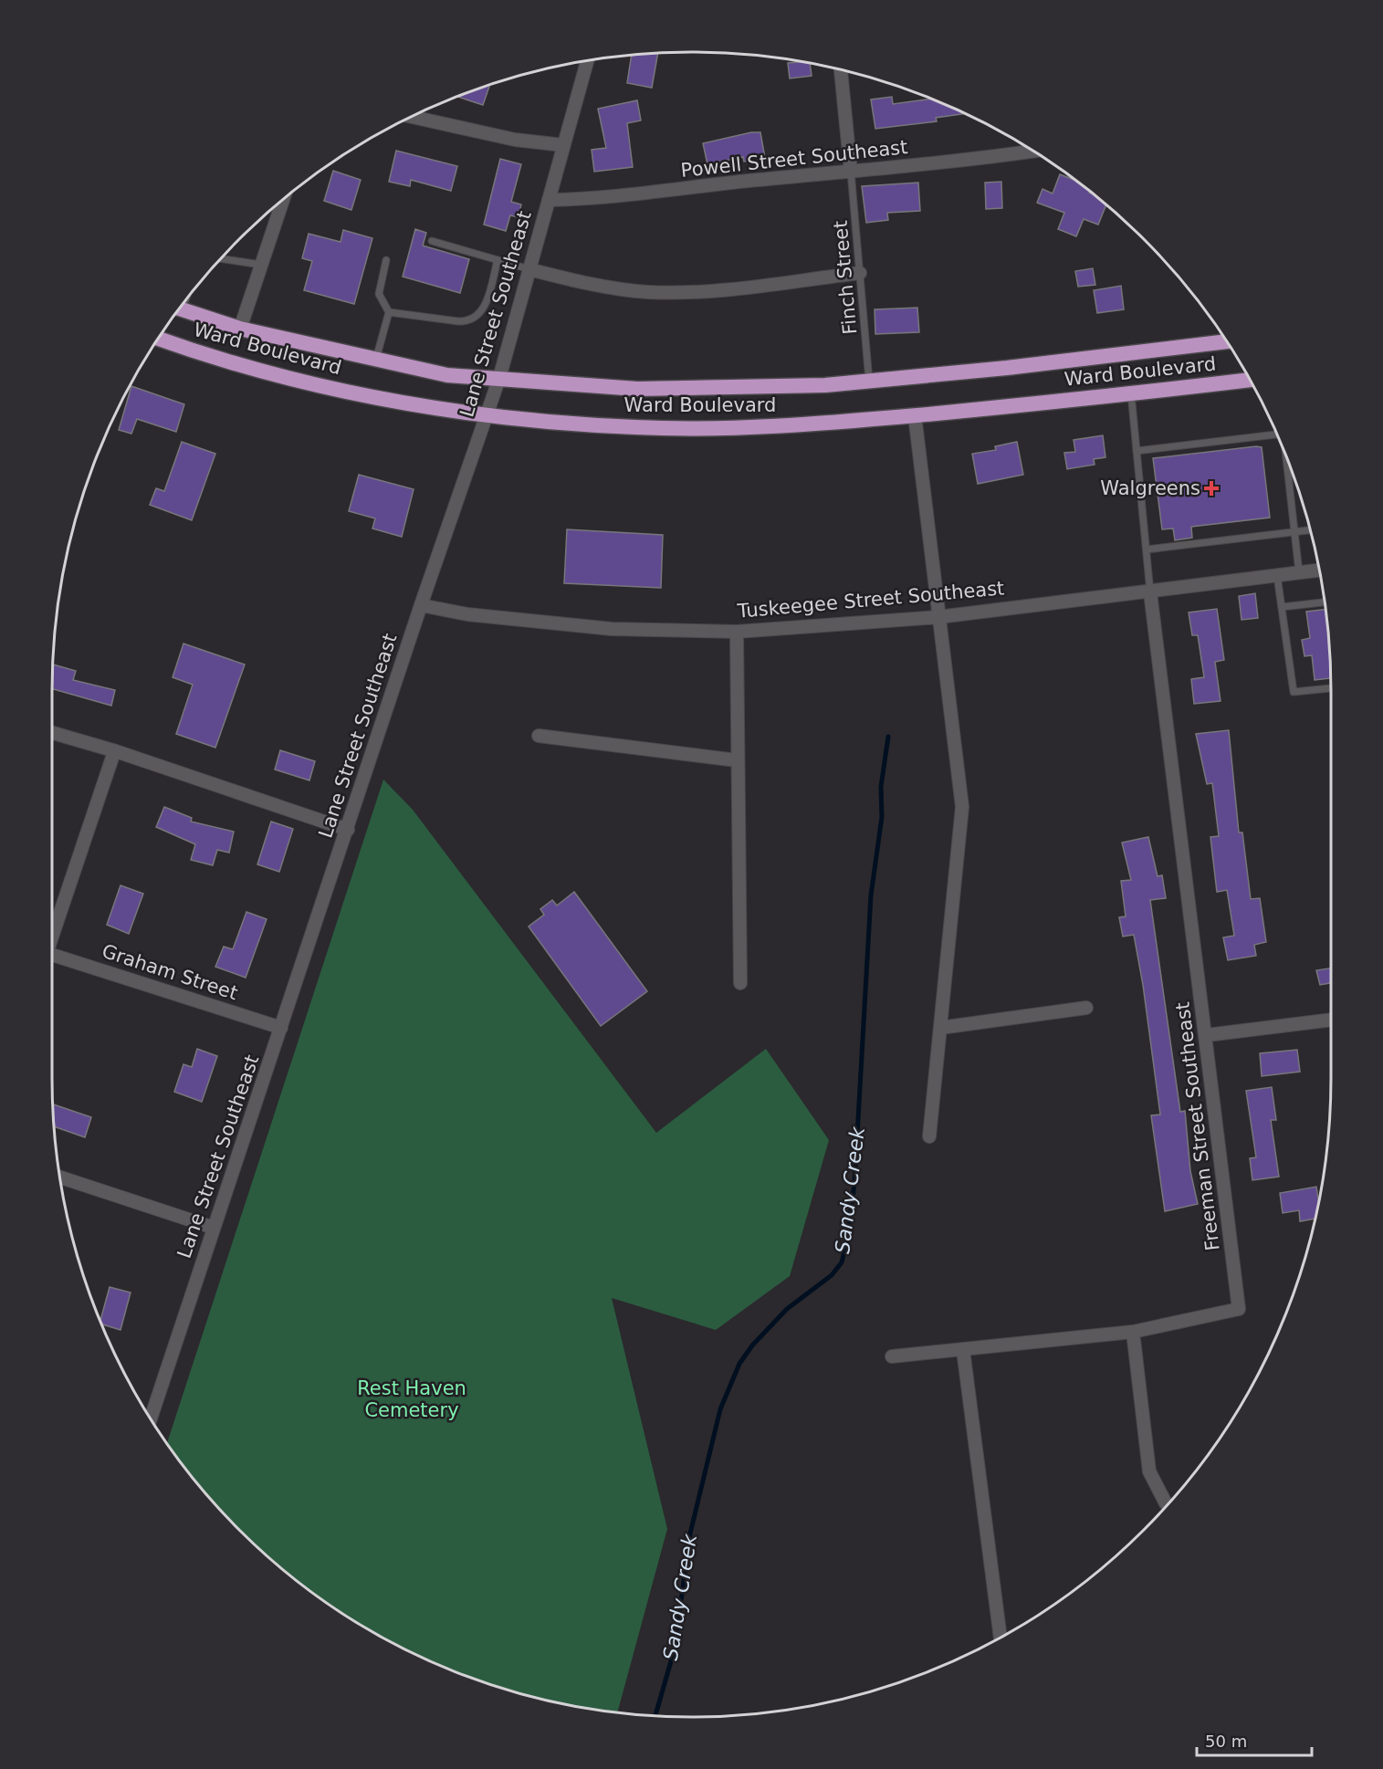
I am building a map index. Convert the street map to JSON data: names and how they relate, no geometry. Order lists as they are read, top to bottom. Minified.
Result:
{"streets":{"highway":["Ward Boulevard"],"street":["Powell Street Southeast","Lane Street Southeast","Tuskeegee Street Southeast","Graham Street","Freeman Street Southeast"],"lane":["Finch Street"]},"crossings":[["Powell Street Southeast","Finch Street"],["Powell Street Southeast","Lane Street Southeast"],["Finch Street","Ward Boulevard"],["Lane Street Southeast","Ward Boulevard"],["Lane Street Southeast","Tuskeegee Street Southeast"],["Lane Street Southeast","Graham Street"],["Tuskeegee Street Southeast","Freeman Street Southeast"]],"water":["Sandy Creek"],"parks":["Rest Haven Cemetery"],"places":{"health":["Walgreens"]},"scale_bar":"50 m"}
